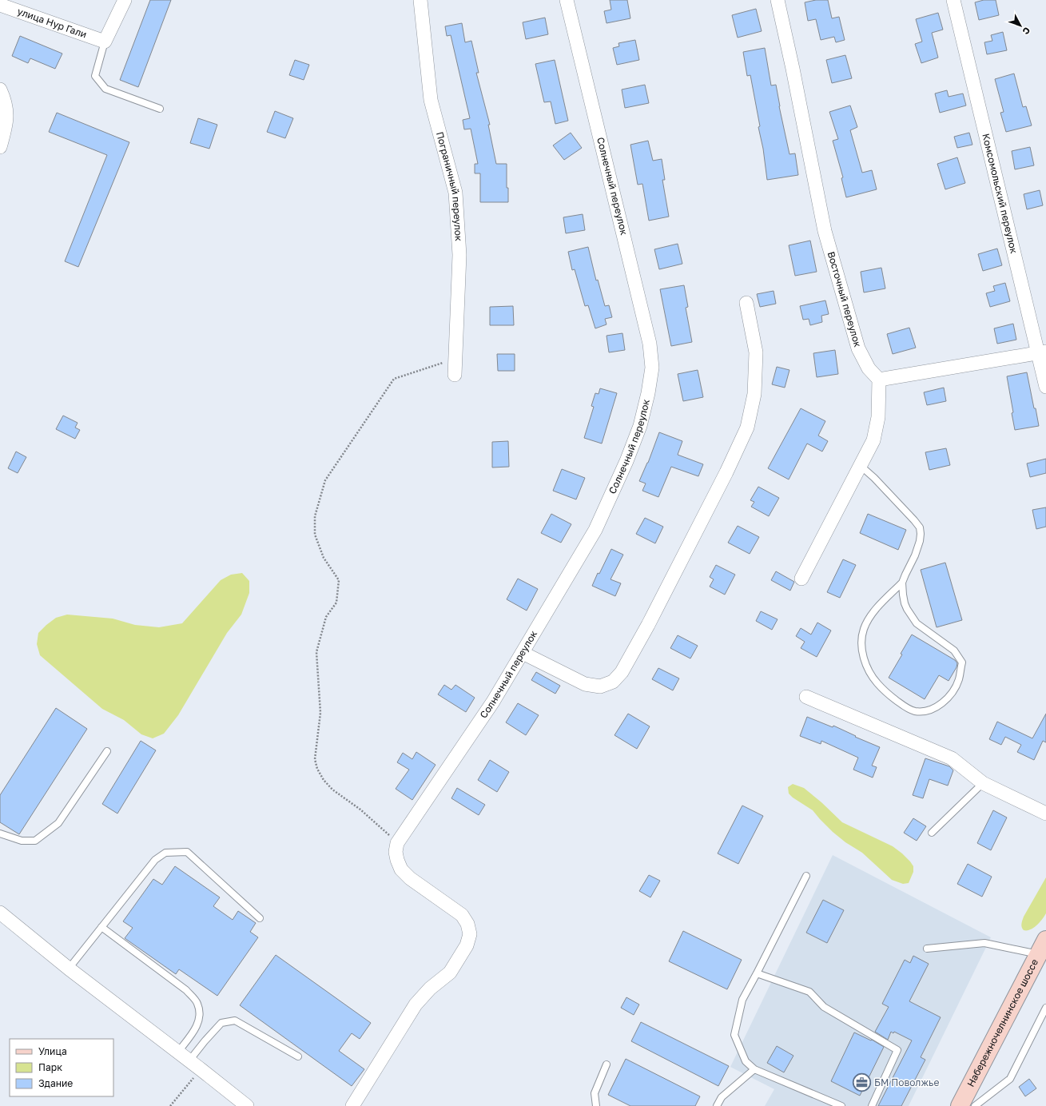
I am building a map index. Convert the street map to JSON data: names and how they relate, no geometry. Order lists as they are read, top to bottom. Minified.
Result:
{"streets":{"main road":["Набережночелнинское шоссе"],"street":["улица Нур Гали","Солнечный переулок","Пограничный переулок","Комсомольский переулок","Восточный переулок"]},"places":{"office":["БМ Поволжье"]},"legend":["Улица","Парк","Здание"],"north":"bottom right"}
